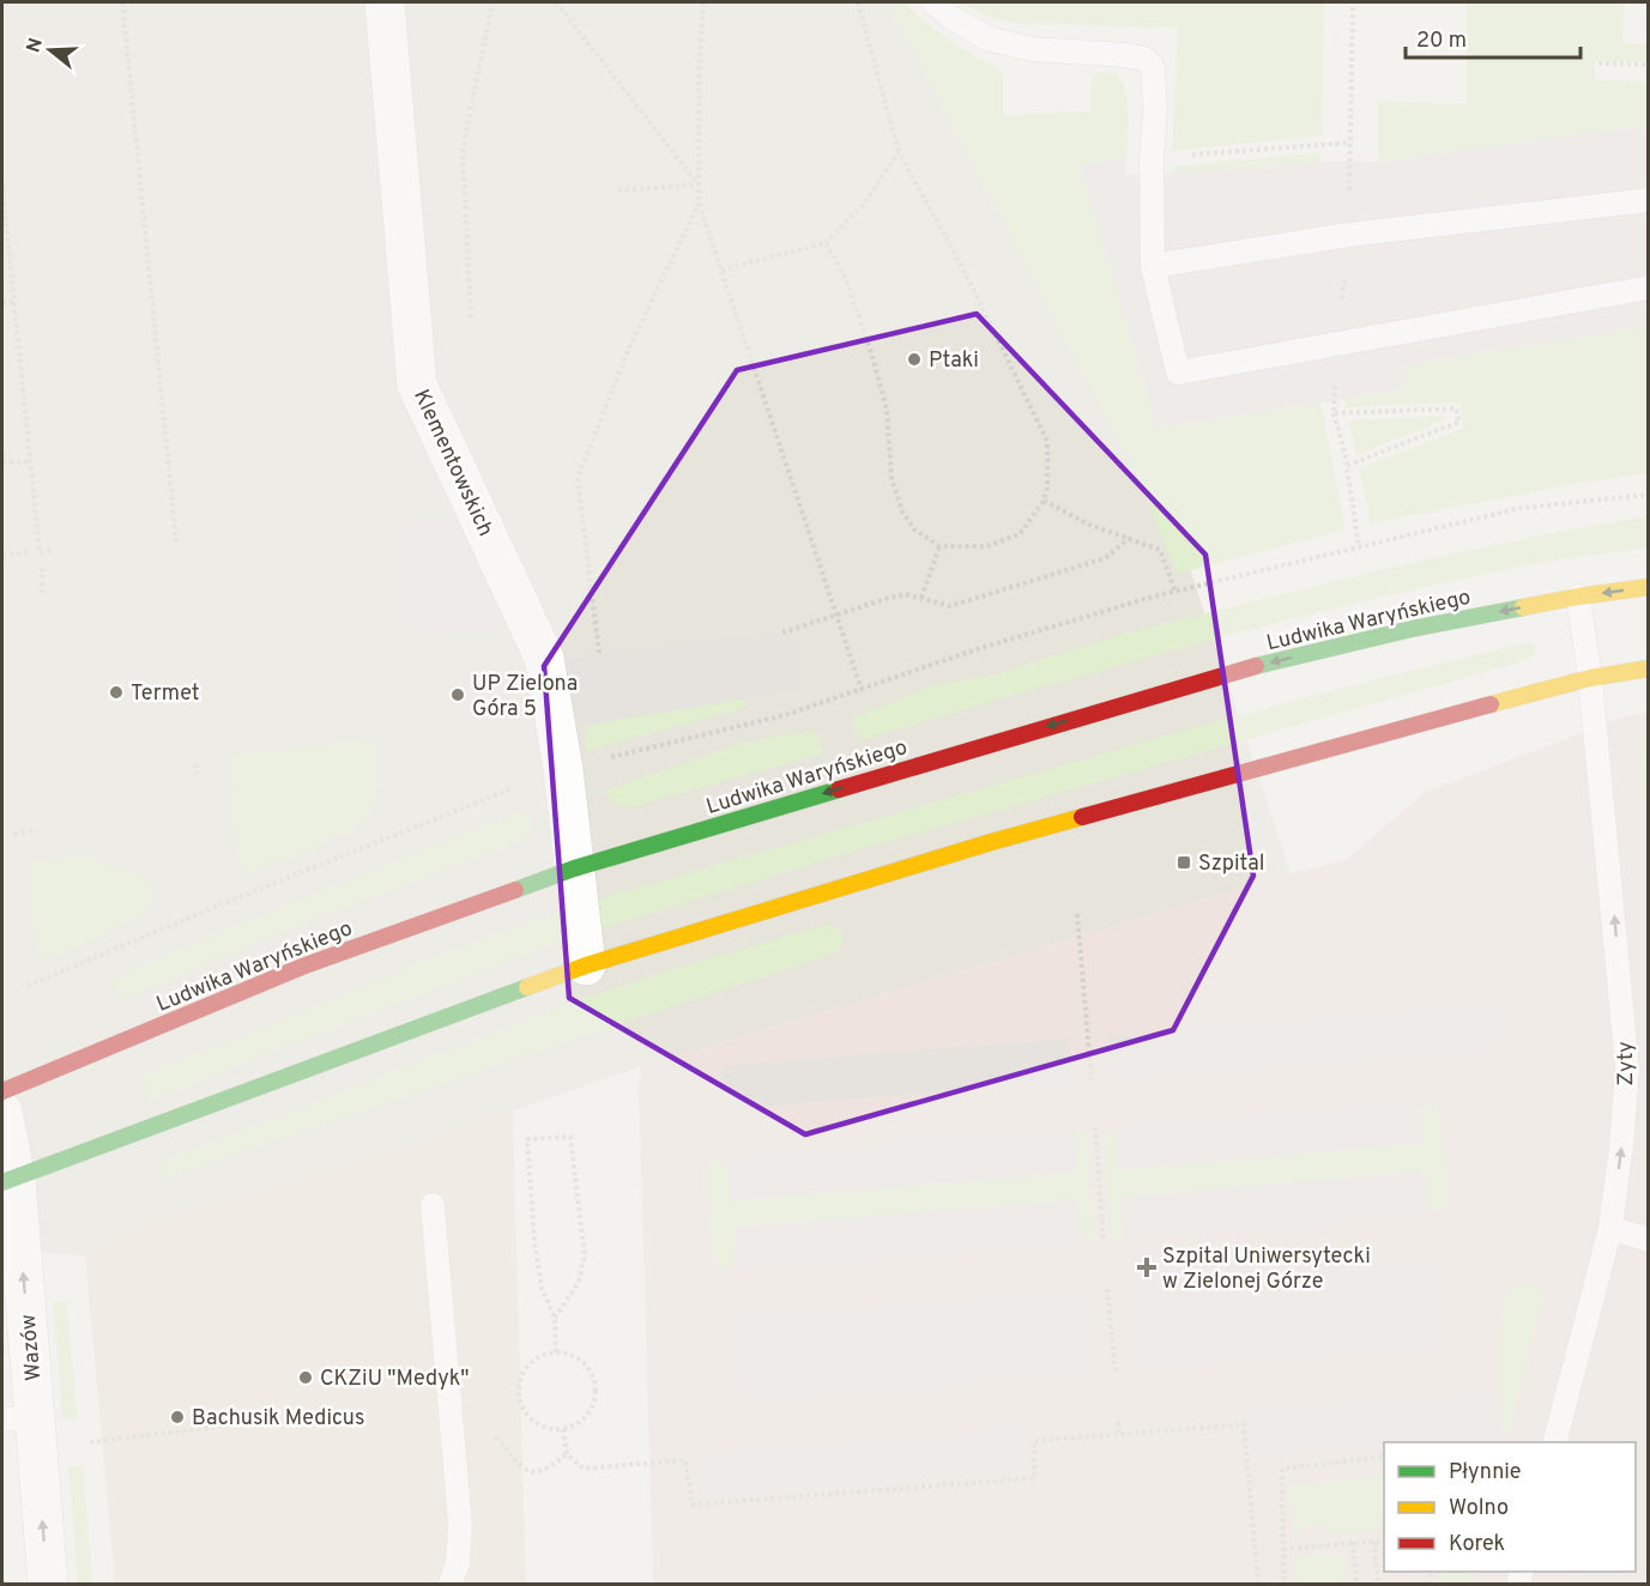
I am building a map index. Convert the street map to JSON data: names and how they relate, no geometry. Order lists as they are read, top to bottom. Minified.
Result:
{"streets":{"street":["Klementowskich","Ludwika Waryńskiego","Wazów"],"lane":["Zyty"]},"crossings":[["Klementowskich","Ludwika Waryńskiego"],["Ludwika Waryńskiego","Zyty"]],"one_way":["Zyty","Wazów"],"places":{"other":["Ptaki","Termet","UP Zielona Góra 5","CKZiU \"Medyk\"","Bachusik Medicus"],"transit":["Szpital"],"health":["Szpital Uniwersytecki w Zielonej Górze"]},"legend":["Płynnie","Wolno","Korek"],"scale_bar":"20 m","north":"left"}
